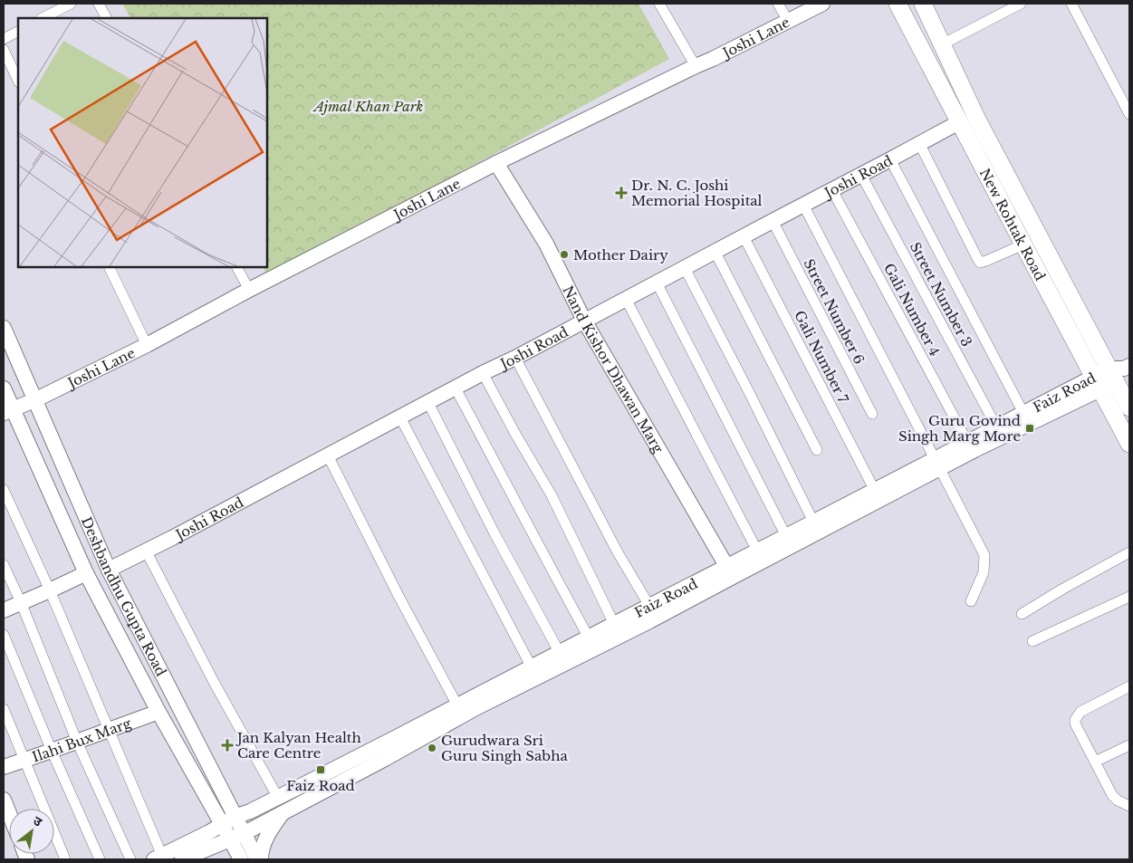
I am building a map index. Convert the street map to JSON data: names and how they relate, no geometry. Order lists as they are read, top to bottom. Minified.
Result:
{"streets":{"main road":["New Rohtak Road"],"street":["Joshi Lane","Joshi Road","Street Number 3","Gali Number 4","Street Number 6","Gali Number 7","Nand Kishor Dhawan Marg","Faiz Road","Deshbandhu Gupta Road","Ilahi Bux Marg"]},"crossings":[["Joshi Lane","Nand Kishor Dhawan Marg"],["Joshi Lane","Deshbandhu Gupta Road"],["Joshi Road","New Rohtak Road"],["Joshi Road","Street Number 3"],["Joshi Road","Gali Number 4"],["Joshi Road","Street Number 6"],["Joshi Road","Gali Number 7"],["Joshi Road","Nand Kishor Dhawan Marg"],["Joshi Road","Deshbandhu Gupta Road"],["New Rohtak Road","Faiz Road"],["Street Number 3","Faiz Road"],["Gali Number 4","Faiz Road"],["Gali Number 7","Faiz Road"],["Nand Kishor Dhawan Marg","Faiz Road"],["Faiz Road","Deshbandhu Gupta Road"],["Deshbandhu Gupta Road","Ilahi Bux Marg"]],"parks":["Ajmal Khan Park"],"places":{"health":["Dr. N. C. Joshi Memorial Hospital","Jan Kalyan Health Care Centre"],"other":["Mother Dairy","Gurudwara Sri Guru Singh Sabha"],"transit":["Guru Govind Singh Marg More","Faiz Road"]},"north":"top right"}
